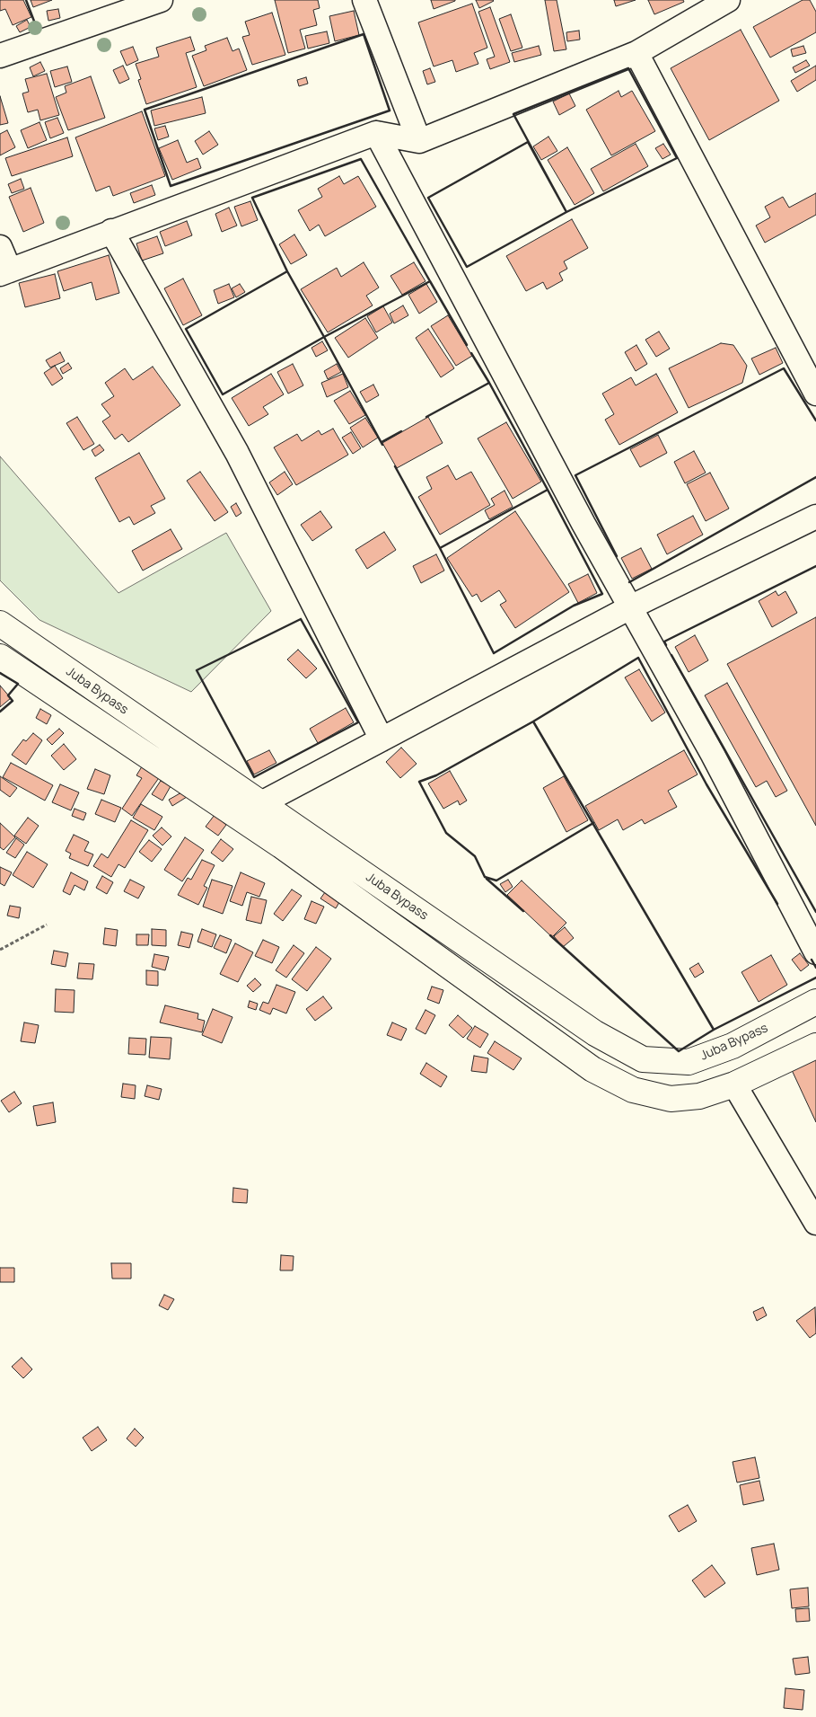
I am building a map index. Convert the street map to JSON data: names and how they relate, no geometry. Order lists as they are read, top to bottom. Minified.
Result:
{"streets":{"main road":["Juba Bypass"]}}
